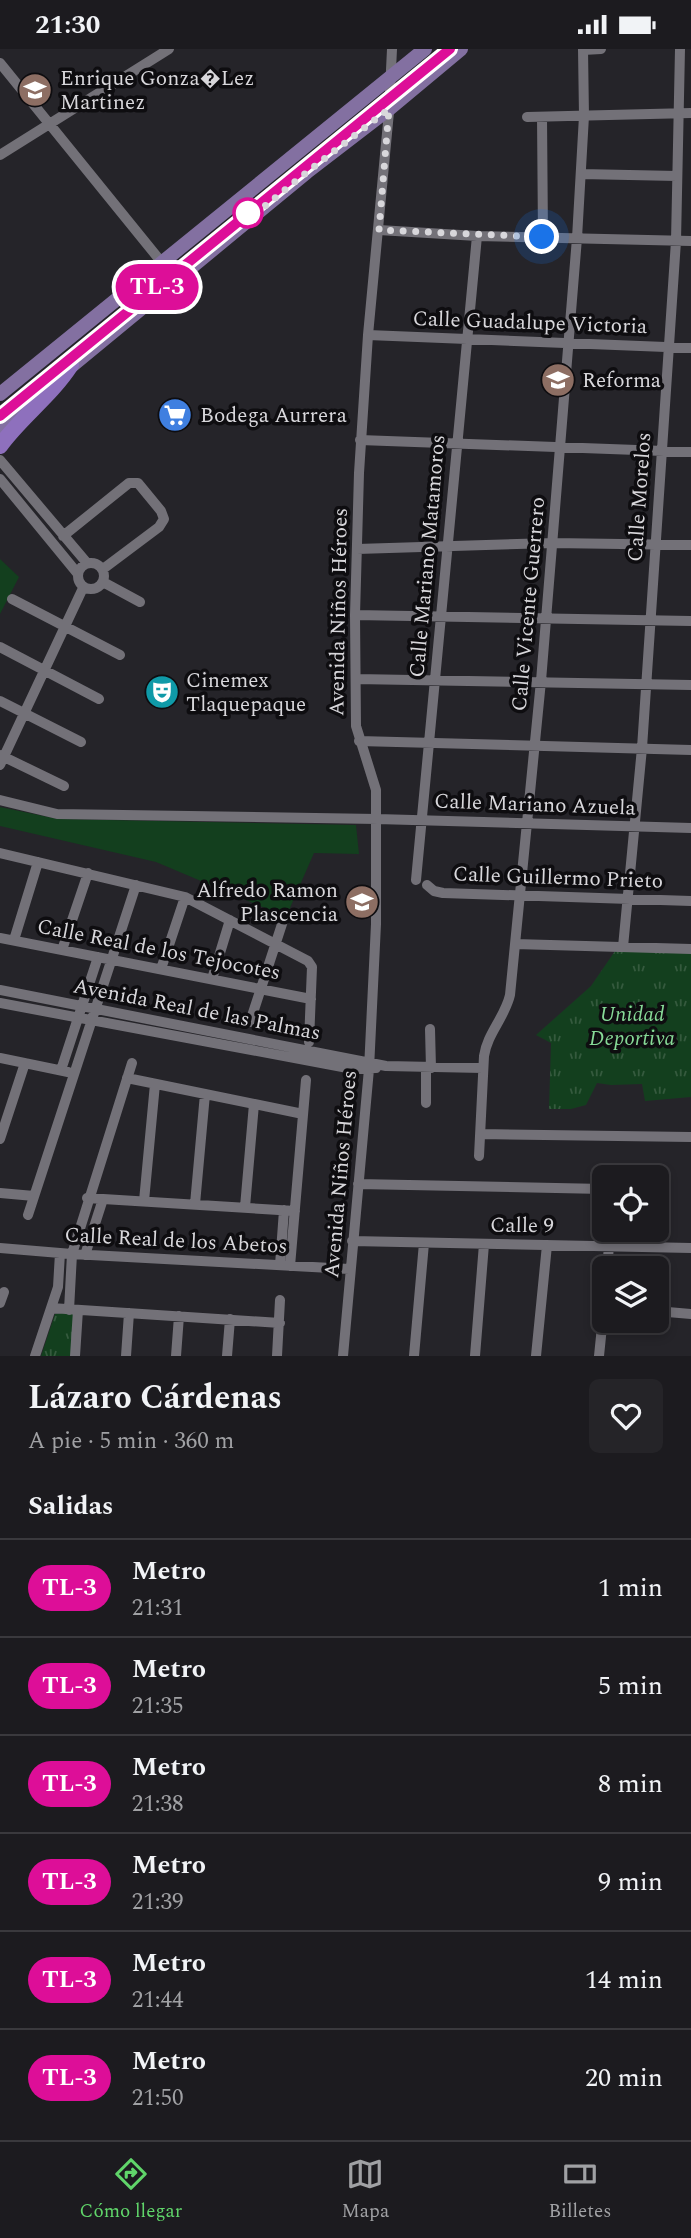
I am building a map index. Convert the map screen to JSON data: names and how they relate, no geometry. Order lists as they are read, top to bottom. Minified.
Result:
{"streets":{"street":["Calle Guadalupe Victoria","Calle Morelos","Calle Mariano Matamoros","Calle Vicente Guerrero","Avenida Niños Héroes","Calle Mariano Azuela","Calle Guillermo Prieto","Calle Real de los Tejocotes","Avenida Real de las Palmas","Calle 9","Calle Real de los Abetos"]},"crossings":[["Calle Guadalupe Victoria","Calle Morelos"],["Calle Guadalupe Victoria","Calle Mariano Matamoros"],["Calle Guadalupe Victoria","Calle Vicente Guerrero"],["Calle Guadalupe Victoria","Avenida Niños Héroes"],["Calle Morelos","Calle Mariano Azuela"],["Calle Morelos","Calle Guillermo Prieto"],["Calle Mariano Matamoros","Calle Mariano Azuela"],["Calle Vicente Guerrero","Calle Mariano Azuela"],["Calle Vicente Guerrero","Calle Guillermo Prieto"],["Calle Vicente Guerrero","Avenida Real de las Palmas"],["Avenida Niños Héroes","Calle Mariano Azuela"],["Avenida Niños Héroes","Avenida Real de las Palmas"],["Avenida Niños Héroes","Calle 9"],["Avenida Niños Héroes","Calle Real de los Abetos"]],"parks":["Unidad Deportiva"],"places":{"school or university":["Enrique Gonza�Lez Martinez","Reforma","Alfredo Ramon Plascencia"],"supermarket":["Bodega Aurrera"],"theatre":["Cinemex Tlaquepaque"]},"lines":["metro line TL-3"],"page":{"status":"21:30","on_map":"TL-3","heading":[["Lázaro Cárdenas","A pie · 5 min · 360 m"],"Salidas"],"list":[{"mark":"TL-3","name":"Metro","note":"21:31","value":"1 min"},{"mark":"TL-3","name":"Metro","note":"21:35","value":"5 min"},{"mark":"TL-3","name":"Metro","note":"21:38","value":"8 min"},{"mark":"TL-3","name":"Metro","note":"21:39","value":"9 min"},{"mark":"TL-3","name":"Metro","note":"21:44","value":"14 min"},{"mark":"TL-3","name":"Metro","note":"21:50","value":"20 min"}],"tabs":["Cómo llegar","Mapa","Billetes"]}}
